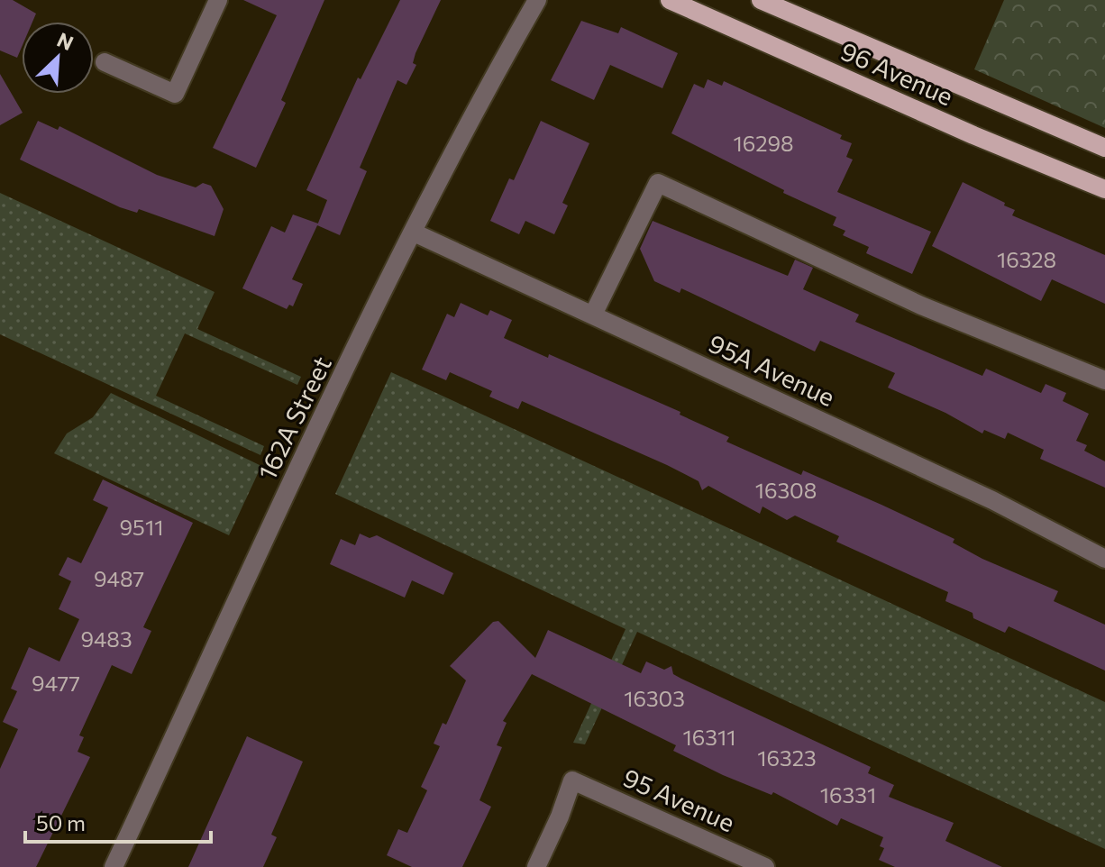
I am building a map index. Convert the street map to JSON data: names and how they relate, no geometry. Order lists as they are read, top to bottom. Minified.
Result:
{"streets":{"main road":["96 Avenue"],"street":["95A Avenue","162A Street","95 Avenue"]},"crossings":[["95A Avenue","162A Street"]],"house_numbers":["16298","16328","16308","9511","9487","9483","9477","16303","16311","16323","16331"],"scale_bar":"50 m","north":"top right"}
